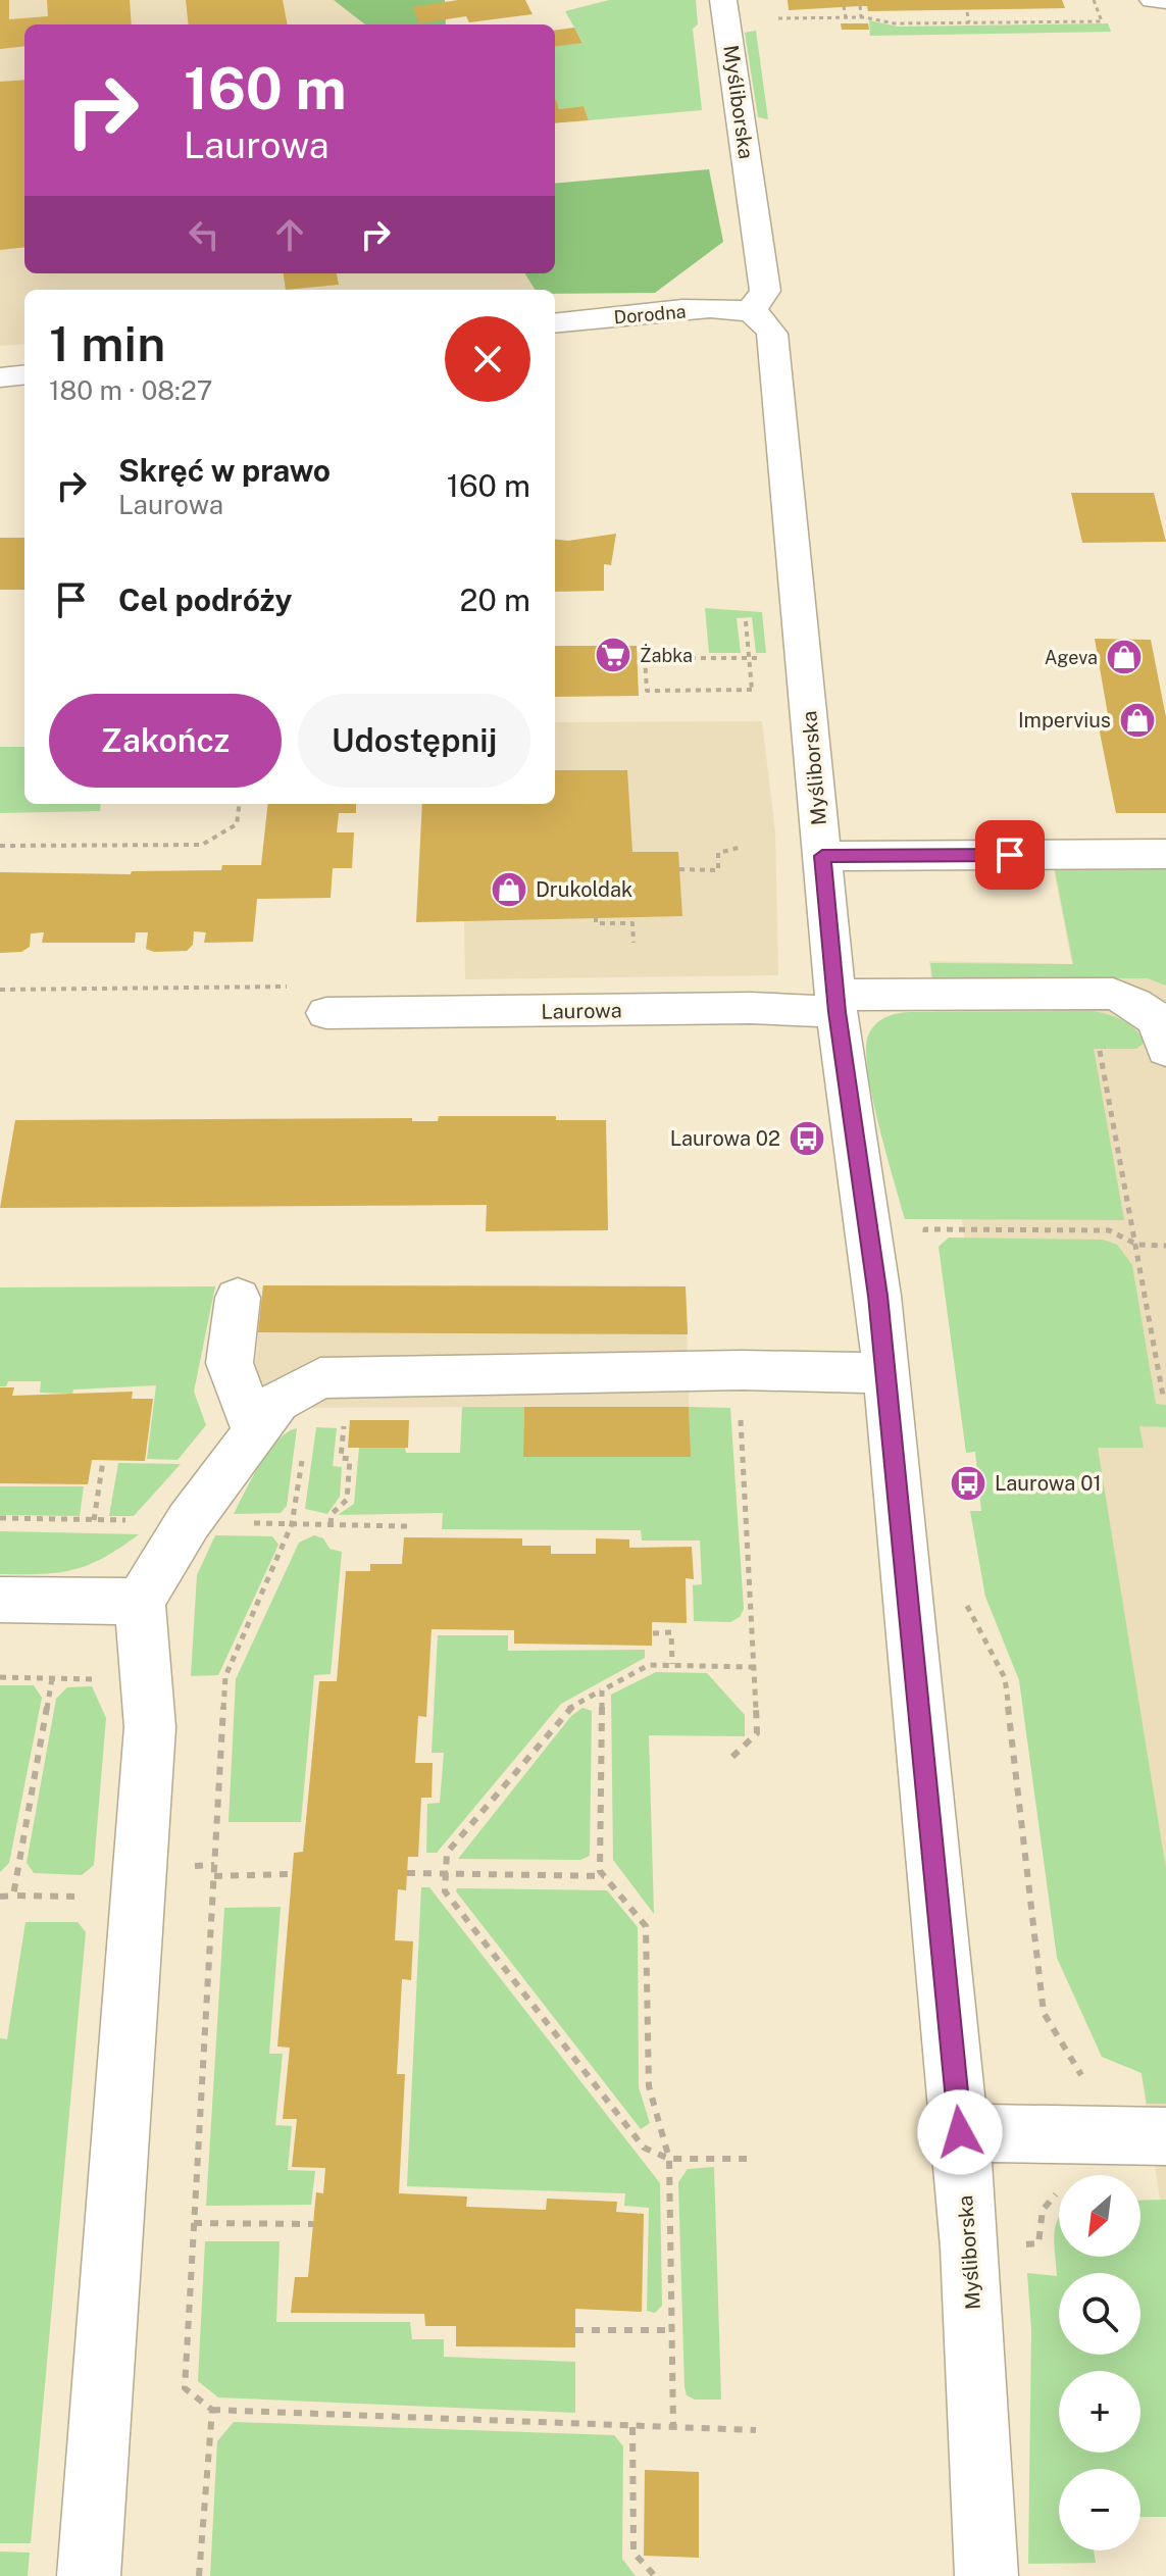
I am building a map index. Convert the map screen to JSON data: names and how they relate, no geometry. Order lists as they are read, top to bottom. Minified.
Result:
{"streets":{"street":["Myśliborska","Dorodna","Laurowa"]},"crossings":[["Myśliborska","Dorodna"],["Myśliborska","Laurowa"]],"places":{"supermarket":["Żabka"],"shop":["Ageva","Impervius","Drukoldak"],"bus stop":["Laurowa 02","Laurowa 01"]},"north":"bottom left","page":{"turn":["160 m","Laurowa"],"heading":["1 min","180 m · 08:27"],"list":[{"name":"Skręć w prawo","note":"Laurowa","value":"160 m"},{"name":"Cel podróży","value":"20 m"}],"buttons":["Zakończ","Udostępnij"],"map_buttons":["+","−"]}}
